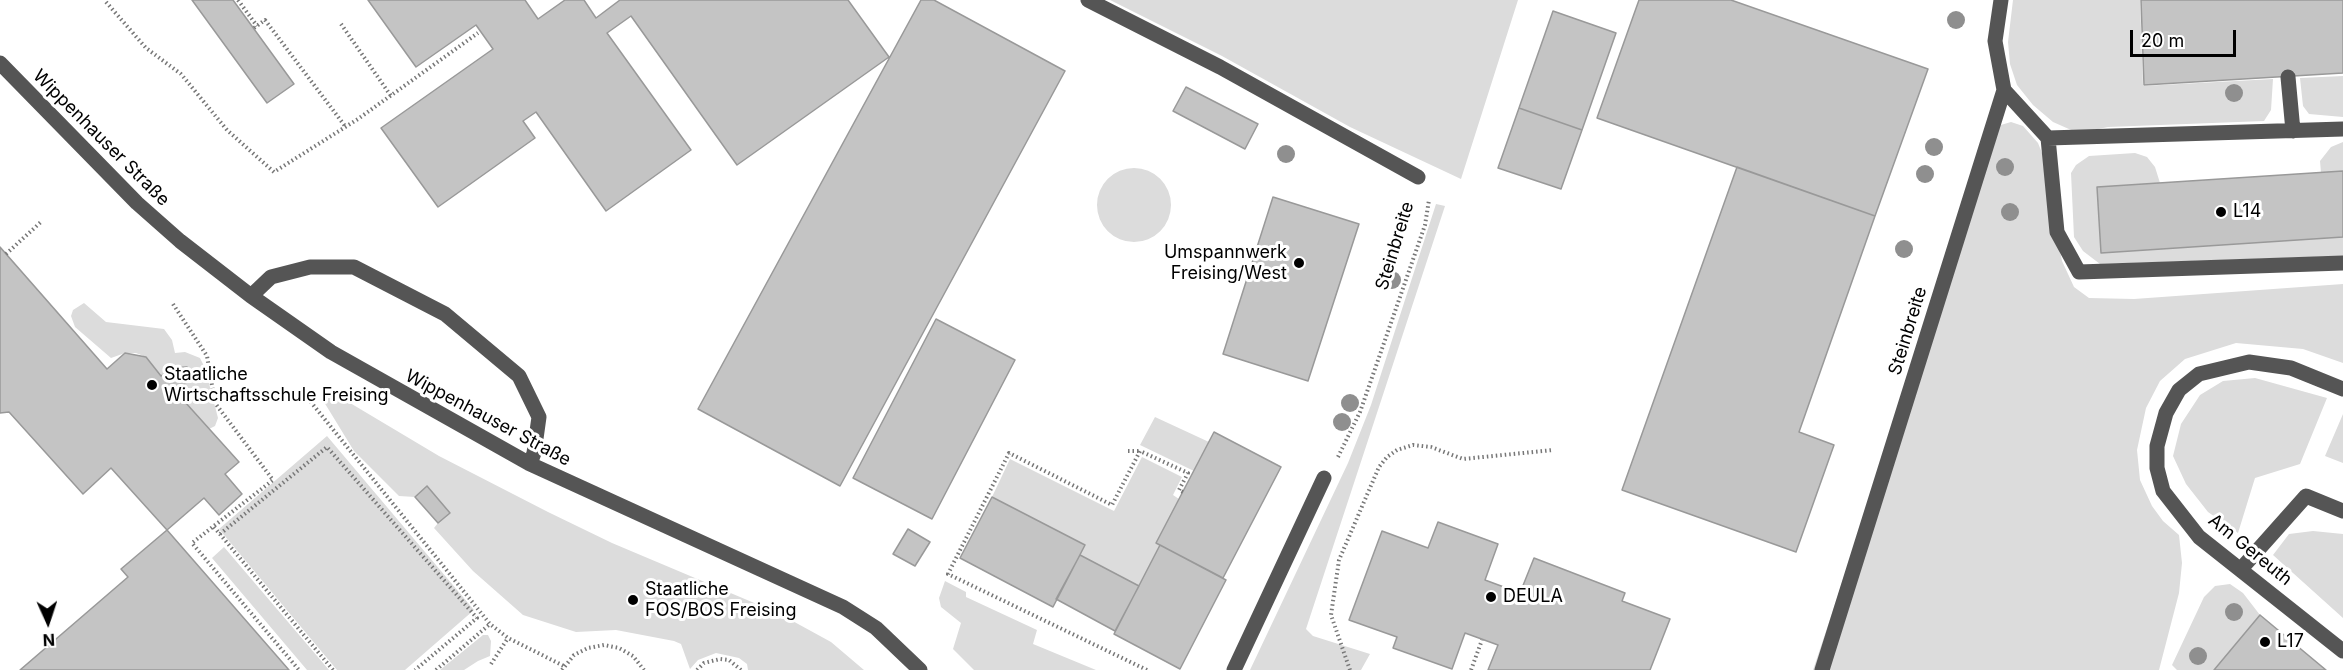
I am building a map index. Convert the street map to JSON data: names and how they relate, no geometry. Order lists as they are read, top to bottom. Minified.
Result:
{"streets":{"street":["Wippenhauser Straße","Steinbreite","Am Gereuth"]},"places":["L14","Umspannwerk Freising/West","Staatliche Wirtschaftsschule Freising","DEULA","Staatliche FOS/BOS Freising","L17"],"scale_bar":"20 m","north":"bottom"}
